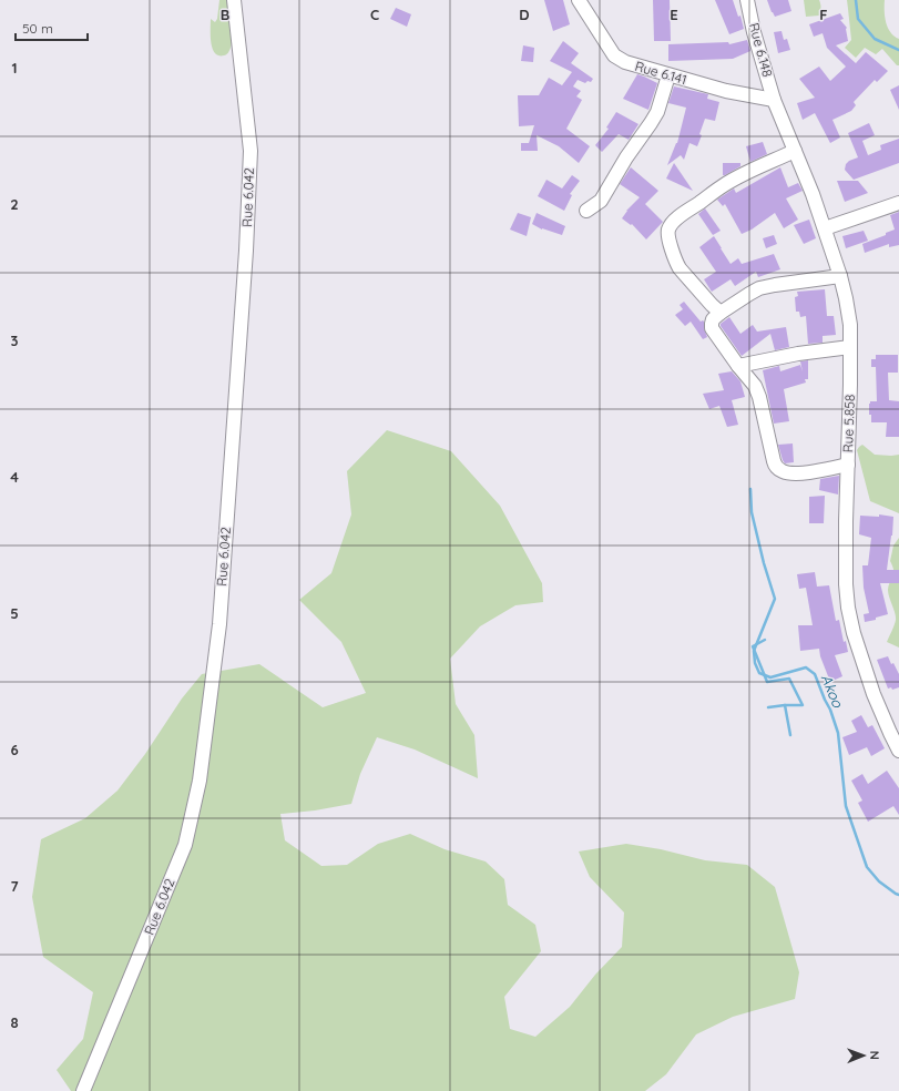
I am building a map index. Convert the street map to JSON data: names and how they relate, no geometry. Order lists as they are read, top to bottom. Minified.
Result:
{"streets":{"street":["Rue 6.148","Rue 6.141","Rue 6.042","Rue 5.858"]},"crossings":[["Rue 6.148","Rue 6.141"],["Rue 6.148","Rue 5.858"],["Rue 6.141","Rue 5.858"]],"water":["Akoo"],"scale_bar":"50 m","north":"right","grid":{"columns":["B","C","D","E","F"],"rows":["1","2","3","4","5","6","7","8"]}}
